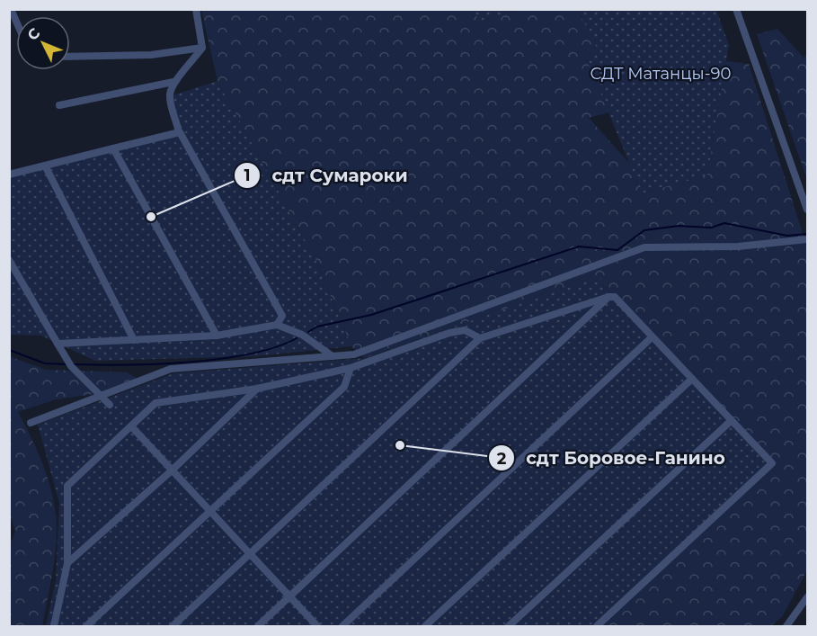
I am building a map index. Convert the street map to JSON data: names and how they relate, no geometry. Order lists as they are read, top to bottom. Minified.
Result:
{"parks":["СДТ Матанцы-90"],"places":["сдт Сумароки","сдт Боровое-Ганино"],"north":"top left"}
